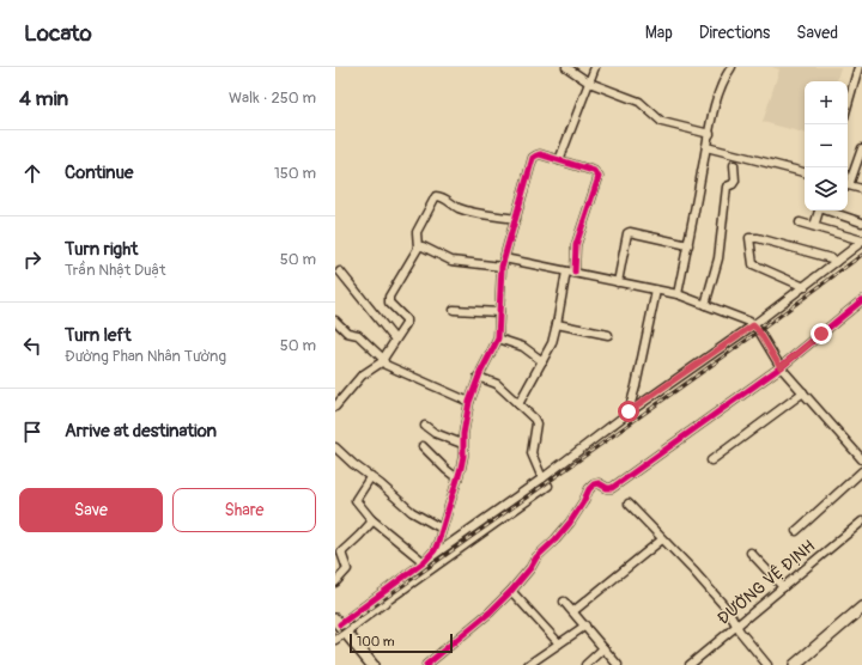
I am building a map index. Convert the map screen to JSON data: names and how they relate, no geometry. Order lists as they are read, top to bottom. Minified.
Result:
{"streets":{"street":["ĐƯỜNG VỆ ĐỊNH"]},"scale_bar":"100 m","page":{"header":"Locato","nav":["Map","Directions","Saved"],"heading":["4 min","Walk · 250 m"],"map_buttons":["+","−"],"list":[["Continue","150 m"],["Turn right","Trần Nhật Duật","50 m"],["Turn left","Đường Phan Nhân Tường","50 m"],"Arrive at destination"],"buttons":["Save","Share"],"scale":"100 m"}}
